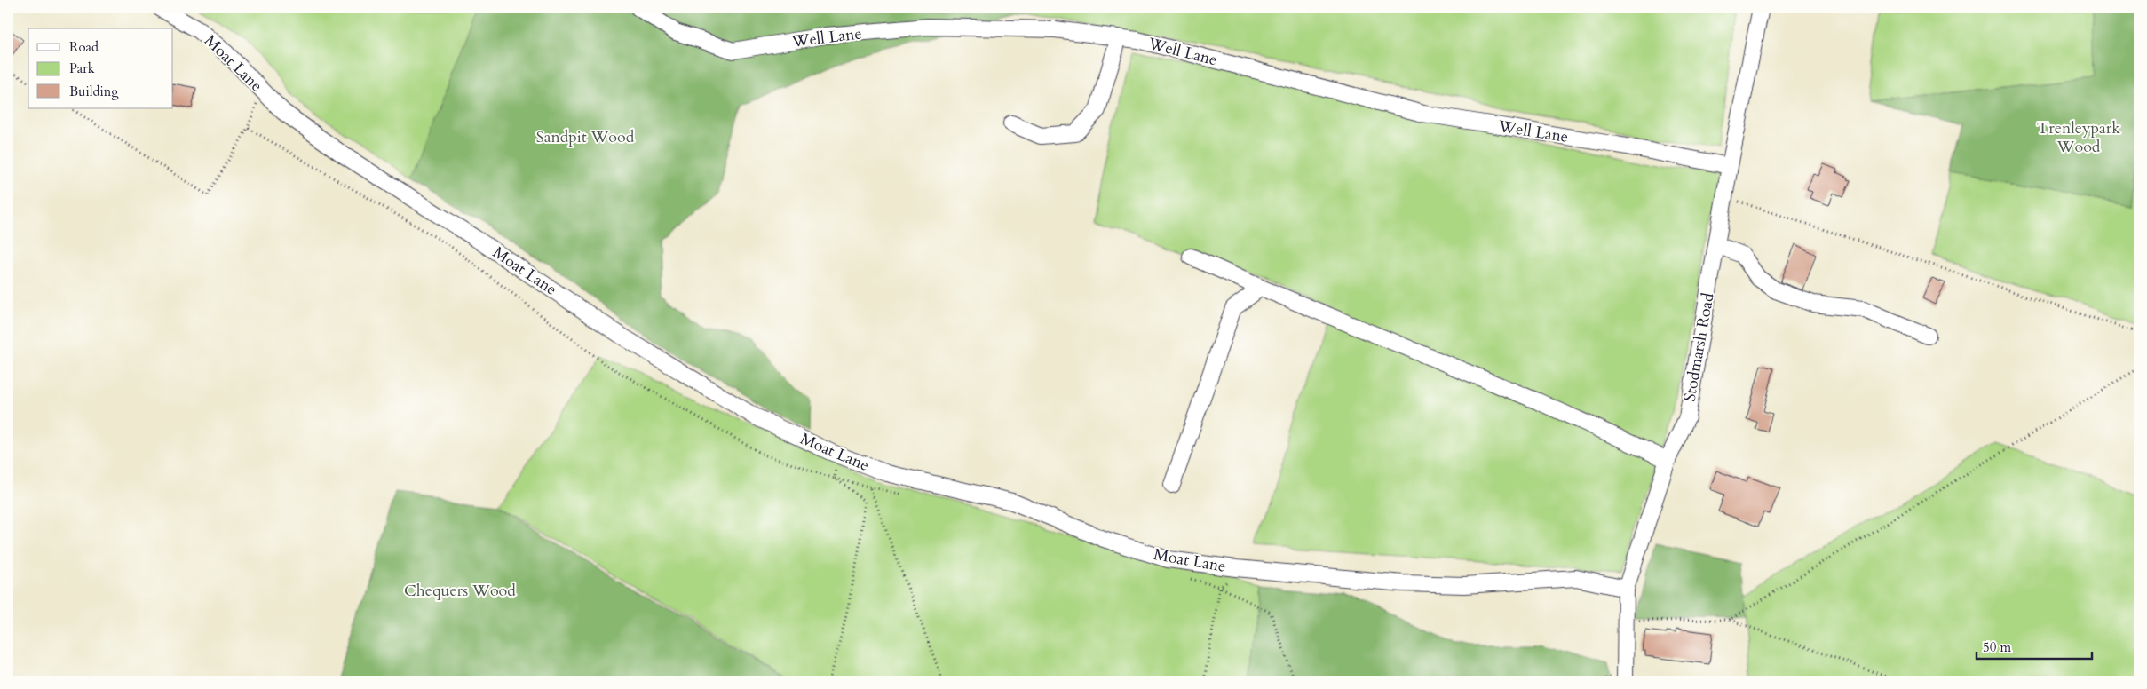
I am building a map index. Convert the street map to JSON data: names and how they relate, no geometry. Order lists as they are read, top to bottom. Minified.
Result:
{"streets":{"street":["Well Lane","Moat Lane","Stodmarsh Road"]},"crossings":[["Well Lane","Stodmarsh Road"],["Moat Lane","Stodmarsh Road"]],"parks":["Trenleypark Wood","Sandpit Wood","Chequers Wood"],"legend":["Road","Park","Building"],"scale_bar":"50 m"}
